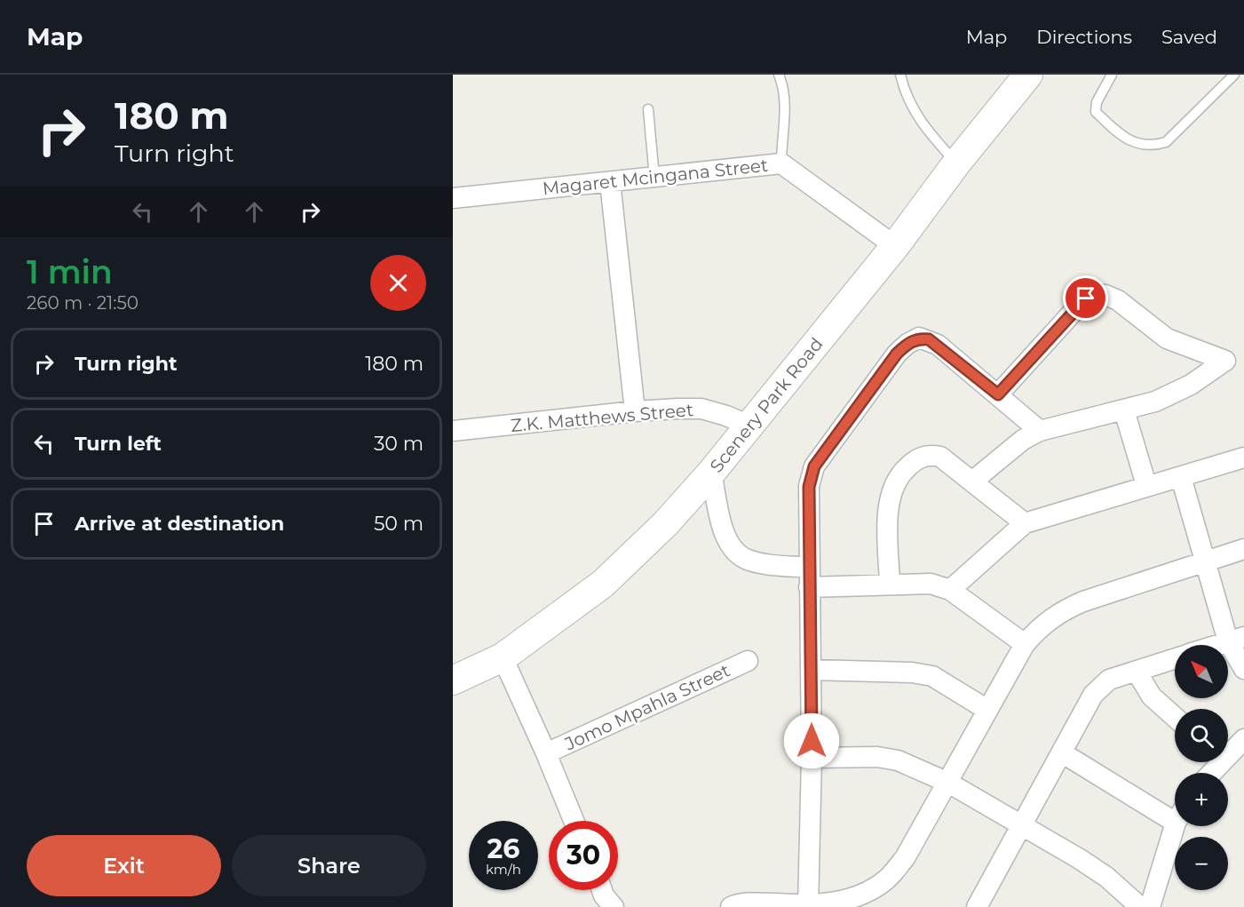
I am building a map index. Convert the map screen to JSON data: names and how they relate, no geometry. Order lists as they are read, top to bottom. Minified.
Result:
{"streets":{"street":["Magaret Mcingana Street","Scenery Park Road","Z.K. Matthews Street","Jomo Mpahla Street"]},"crossings":[["Magaret Mcingana Street","Scenery Park Road"],["Scenery Park Road","Z.K. Matthews Street"]],"north":"top left","page":{"header":"Map","nav":["Map","Directions","Saved"],"turn":["180 m","Turn right"],"heading":["1 min","260 m · 21:50"],"list":[{"name":"Turn right","value":"180 m"},{"name":"Turn left","value":"30 m"},{"name":"Arrive at destination","value":"50 m"}],"map_buttons":["+","−"],"speed":"26 km/h","limit":"30","buttons":["Exit","Share"]}}
